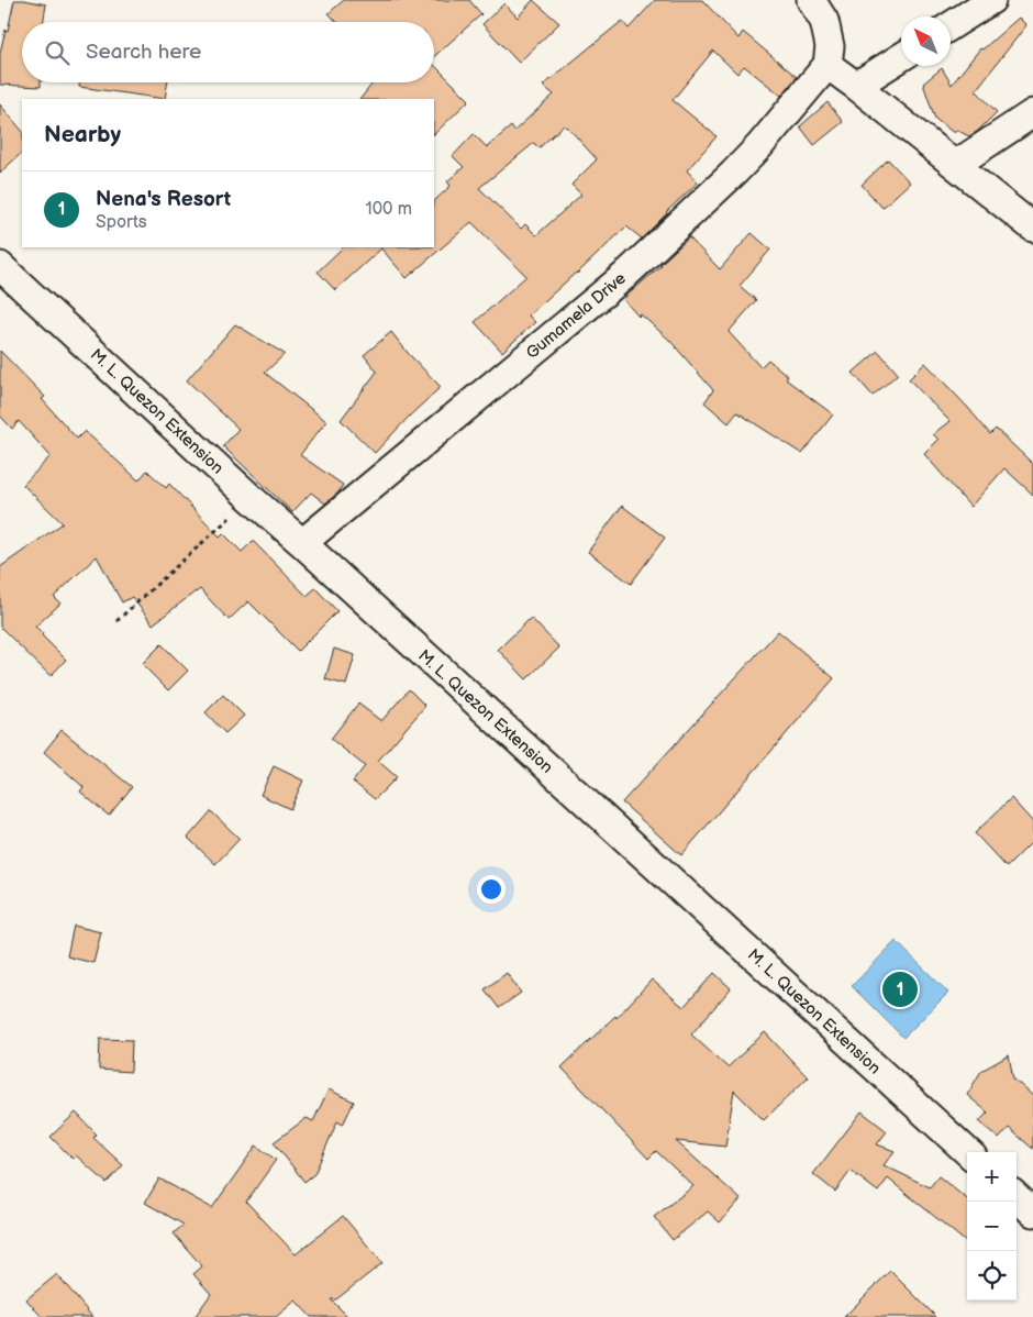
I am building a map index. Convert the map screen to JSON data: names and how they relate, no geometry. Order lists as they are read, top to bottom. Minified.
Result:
{"streets":{"street":["Gumamela Drive","M. L. Quezon Extension"]},"crossings":[["Gumamela Drive","M. L. Quezon Extension"]],"north":"top left","page":{"search":"Search here","heading":"Nearby","list":[{"mark":"1","name":"Nena's Resort","note":"Sports","value":"100 m"}],"pins":"1","map_buttons":["+","−"]}}
